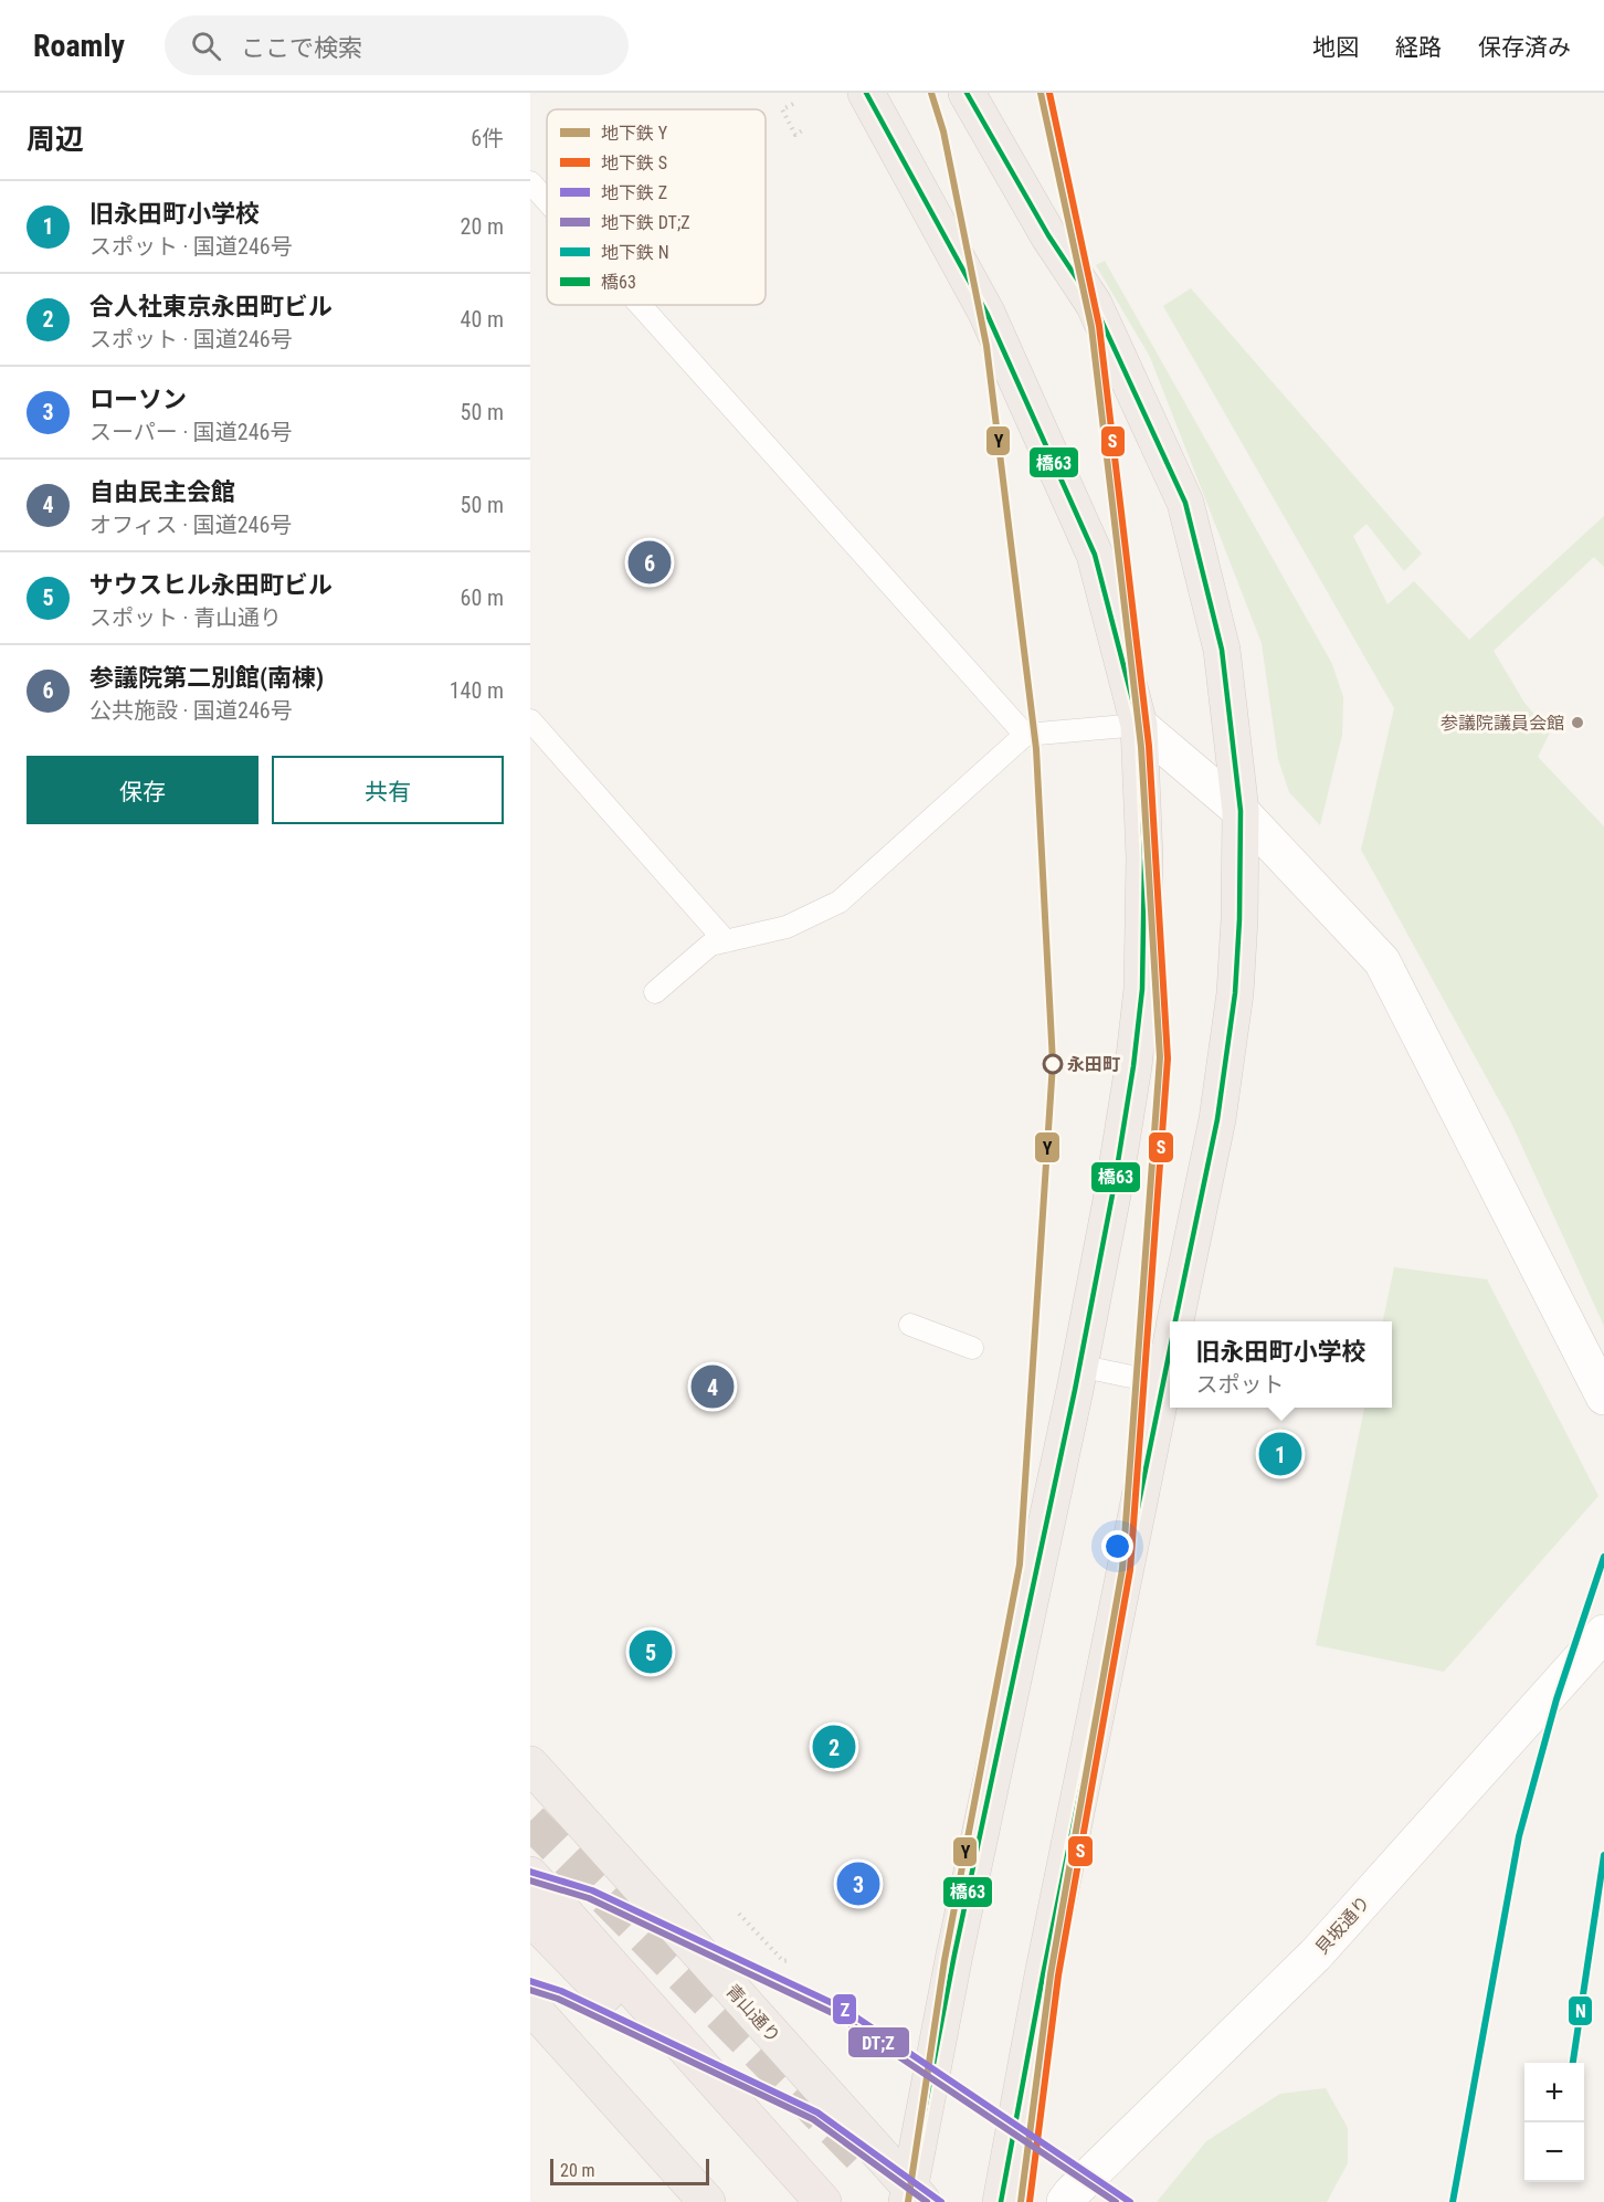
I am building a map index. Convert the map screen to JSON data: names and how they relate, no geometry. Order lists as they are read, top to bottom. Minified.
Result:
{"streets":{"highway":["青山通り"],"street":["貝坂通り"]},"places":["参議院議員会館","永田町"],"lines":["metro line Y","metro line S","transit line 橋63","metro line N","metro line Z","metro line DT;Z"],"legend":["地下鉄 Y","地下鉄 S","地下鉄 Z","地下鉄 DT;Z","地下鉄 N","橋63"],"scale_bar":"20 m","page":{"header":"Roamly","search":"ここで検索","nav":["地図","経路","保存済み"],"heading":["周辺","6件"],"list":[{"mark":"1","name":"旧永田町小学校","note":"スポット · 国道246号","value":"20 m"},{"mark":"2","name":"合人社東京永田町ビル","note":"スポット · 国道246号","value":"40 m"},{"mark":"3","name":"ローソン","note":"スーパー · 国道246号","value":"50 m"},{"mark":"4","name":"自由民主会館","note":"オフィス · 国道246号","value":"50 m"},{"mark":"5","name":"サウスヒル永田町ビル","note":"スポット · 青山通り","value":"60 m"},{"mark":"6","name":"参議院第二別館(南棟)","note":"公共施設 · 国道246号","value":"140 m"}],"pins":["6","4","1","5","2","3"],"buttons":["保存","共有"],"popup":["旧永田町小学校","スポット"],"map_buttons":["+","−"],"scale":"20 m"}}
